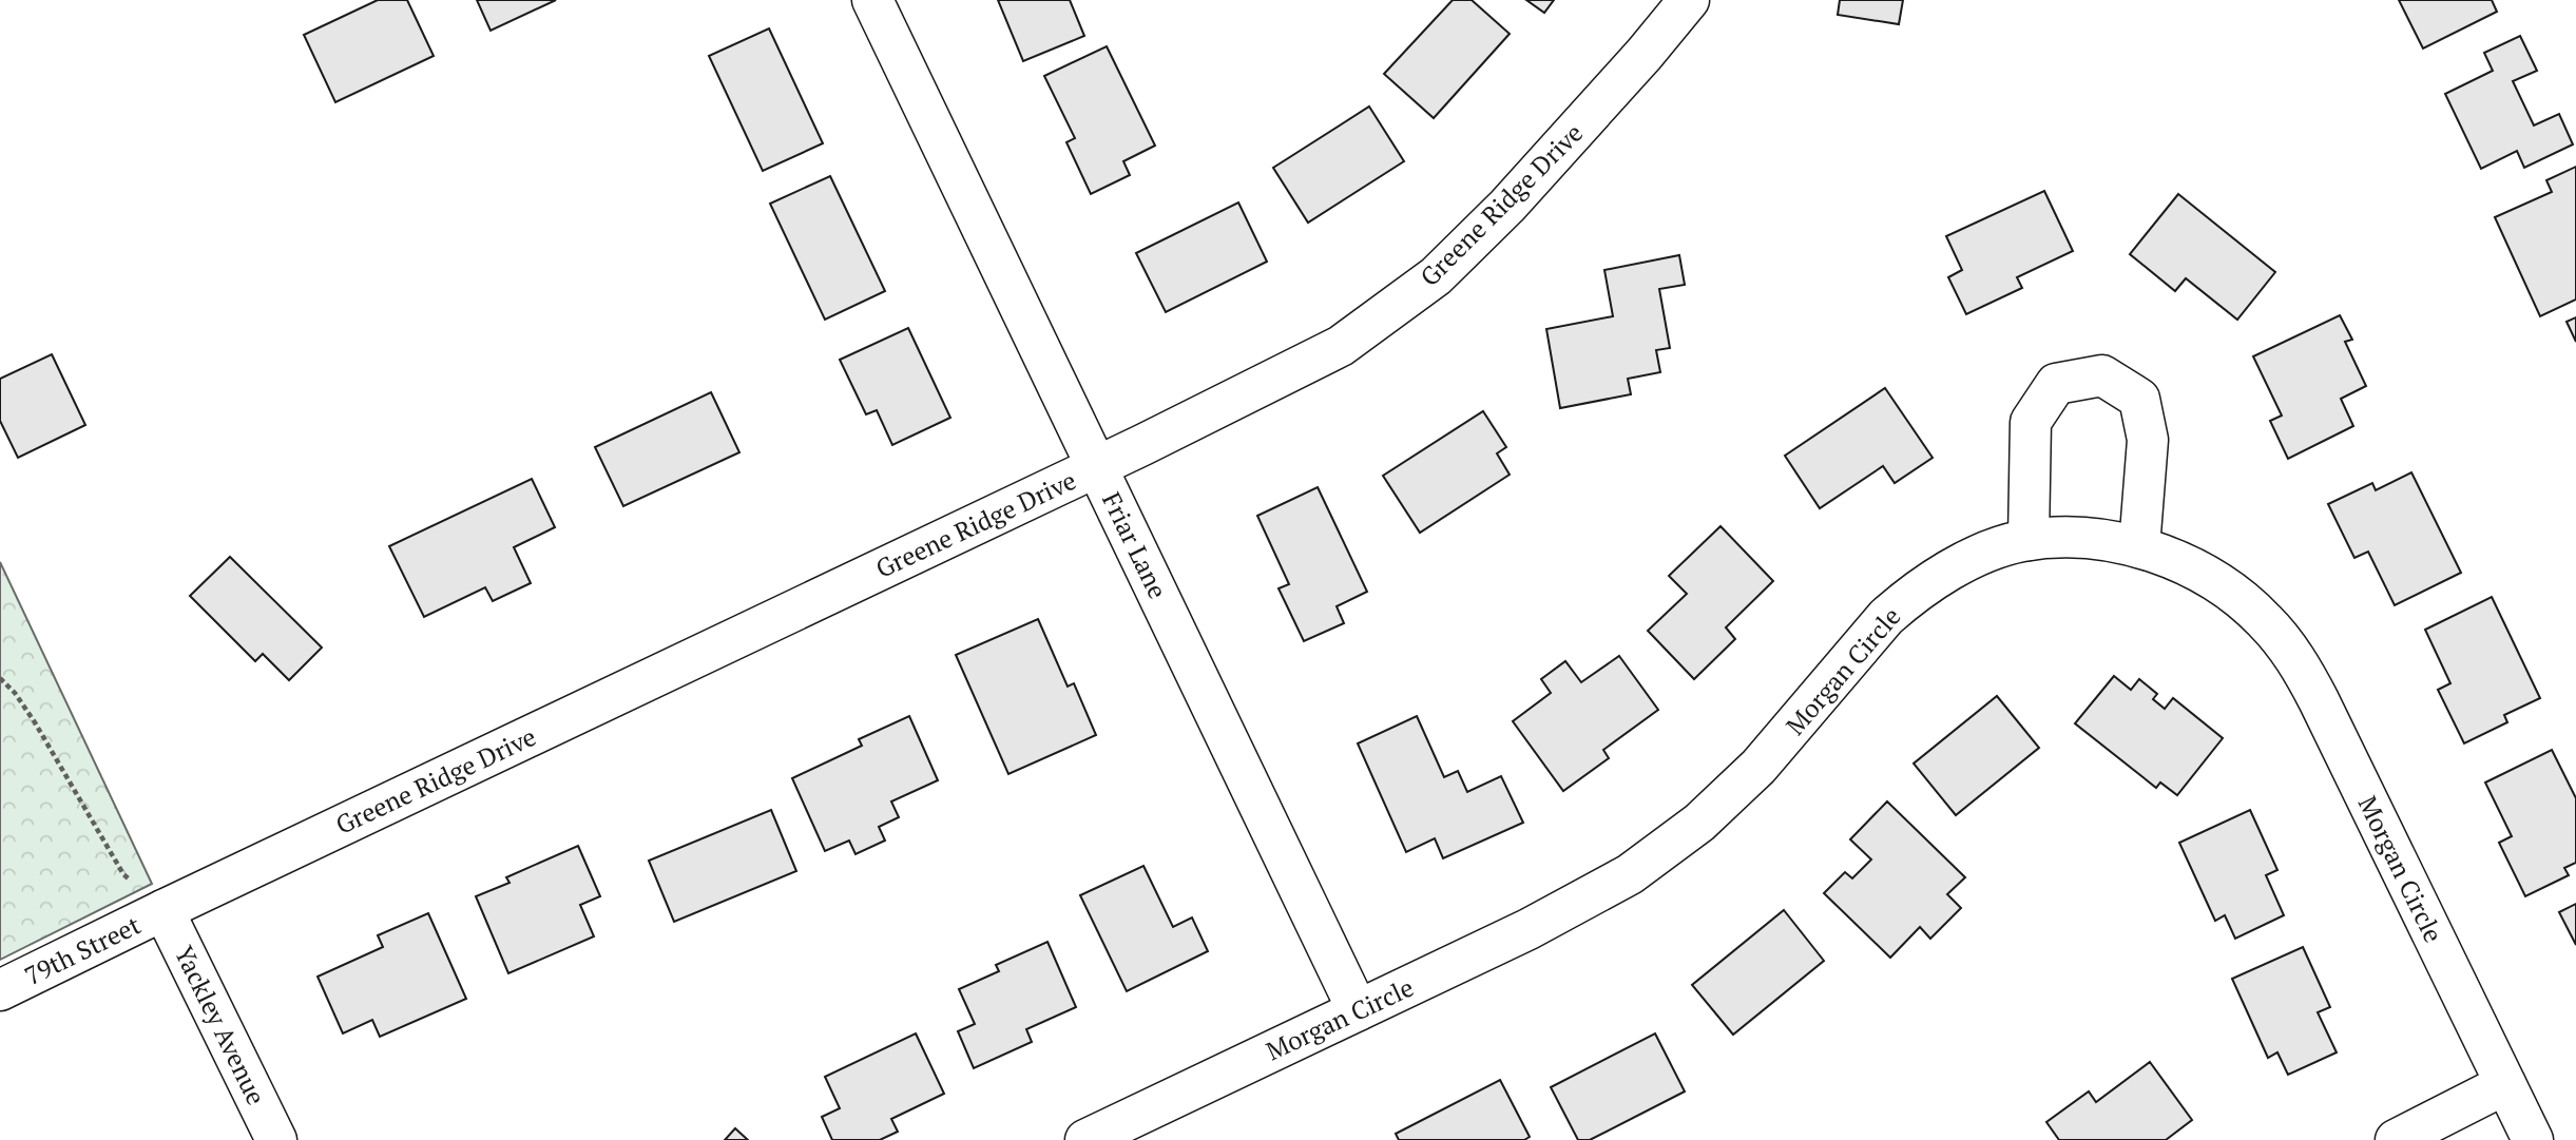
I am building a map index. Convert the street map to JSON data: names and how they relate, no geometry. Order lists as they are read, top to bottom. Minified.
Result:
{"streets":{"street":["Greene Ridge Drive","Friar Lane","Morgan Circle","79th Street","Yackley Avenue"]},"crossings":[["Greene Ridge Drive","Friar Lane"],["Greene Ridge Drive","79th Street"],["Greene Ridge Drive","Yackley Avenue"],["Friar Lane","Morgan Circle"],["79th Street","Yackley Avenue"]]}
